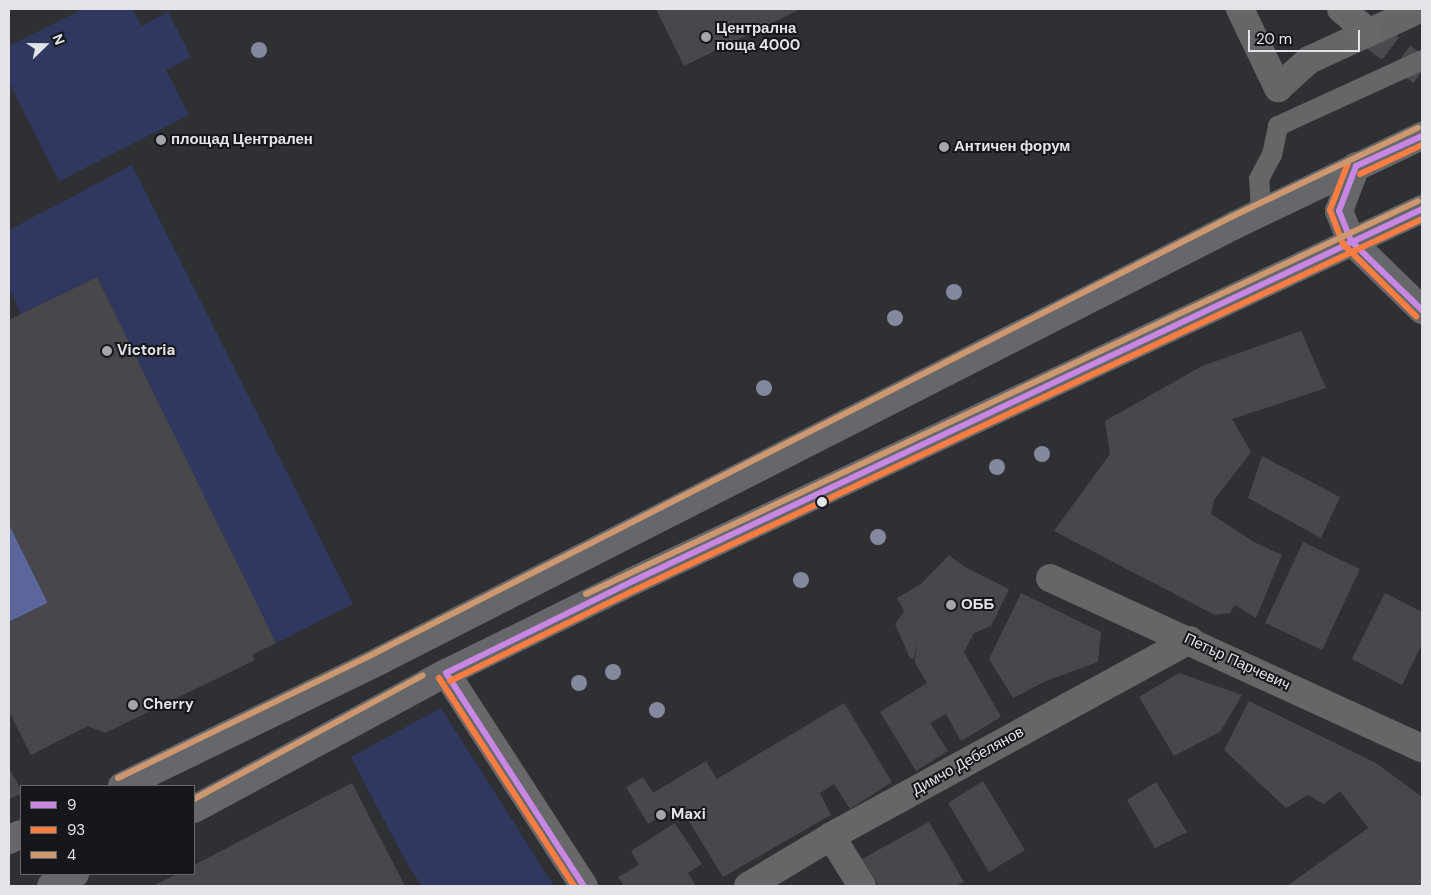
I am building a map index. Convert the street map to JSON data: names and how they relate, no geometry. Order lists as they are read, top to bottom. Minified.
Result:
{"streets":{"street":["Петър Парчевич","Димчо Дебелянов"]},"crossings":[["Петър Парчевич","Димчо Дебелянов"]],"places":["Централна поща 4000","площад Централен","Античен форум","Victoria","ОББ","Cherry","Maxi"],"lines":["transit line 4","transit line 9","transit line 93"],"legend":["9","93","4"],"scale_bar":"20 m","north":"right"}
